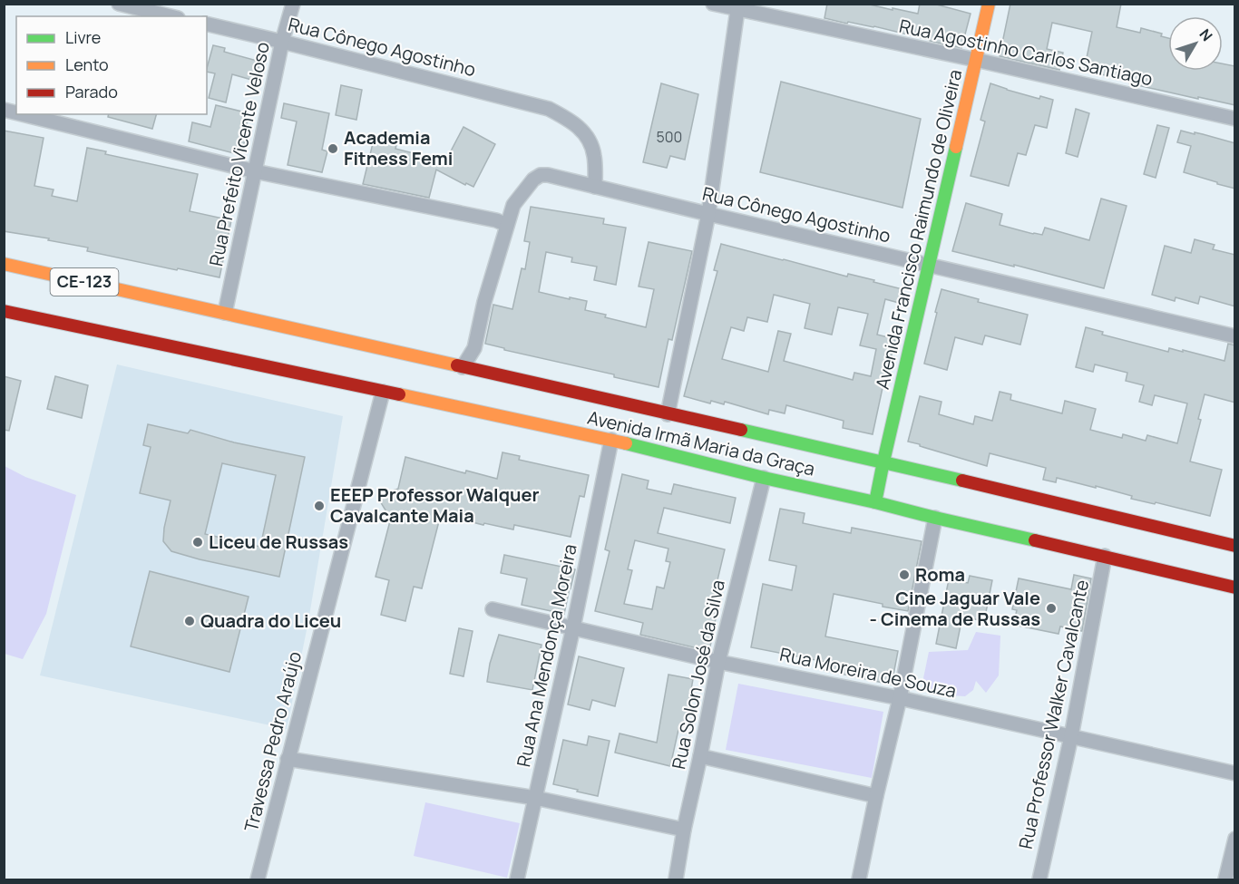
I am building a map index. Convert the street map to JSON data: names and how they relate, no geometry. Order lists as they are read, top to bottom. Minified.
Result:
{"streets":{"main road":["Avenida Francisco Raimundo de Oliveira","CE-123","Avenida Irmã Maria da Graça"],"street":["Rua Cônego Agostinho","Rua Agostinho Carlos Santiago","Rua Prefeito Vicente Veloso","Rua Ana Mendonça Moreira","Rua Moreira de Souza","Rua Solon José da Silva","Rua Professor Walker Cavalcante","Travessa Pedro Araújo"]},"crossings":[["Rua Cônego Agostinho","Rua Prefeito Vicente Veloso"],["Rua Cônego Agostinho","Avenida Francisco Raimundo de Oliveira"],["Rua Agostinho Carlos Santiago","Avenida Francisco Raimundo de Oliveira"],["Rua Prefeito Vicente Veloso","Avenida Irmã Maria da Graça"],["Avenida Francisco Raimundo de Oliveira","Avenida Irmã Maria da Graça"],["Avenida Irmã Maria da Graça","Rua Ana Mendonça Moreira"],["Avenida Irmã Maria da Graça","Rua Solon José da Silva"],["Avenida Irmã Maria da Graça","Rua Professor Walker Cavalcante"],["Avenida Irmã Maria da Graça","Travessa Pedro Araújo"],["Rua Ana Mendonça Moreira","Rua Moreira de Souza"],["Rua Moreira de Souza","Rua Solon José da Silva"],["Rua Moreira de Souza","Rua Professor Walker Cavalcante"]],"places":["Academia Fitness Femi","EEEP Professor Walquer Cavalcante Maia","Liceu de Russas","Roma","Cine Jaguar Vale - Cinema de Russas","Quadra do Liceu"],"house_numbers":["500"],"legend":["Livre","Lento","Parado"],"north":"top right"}
